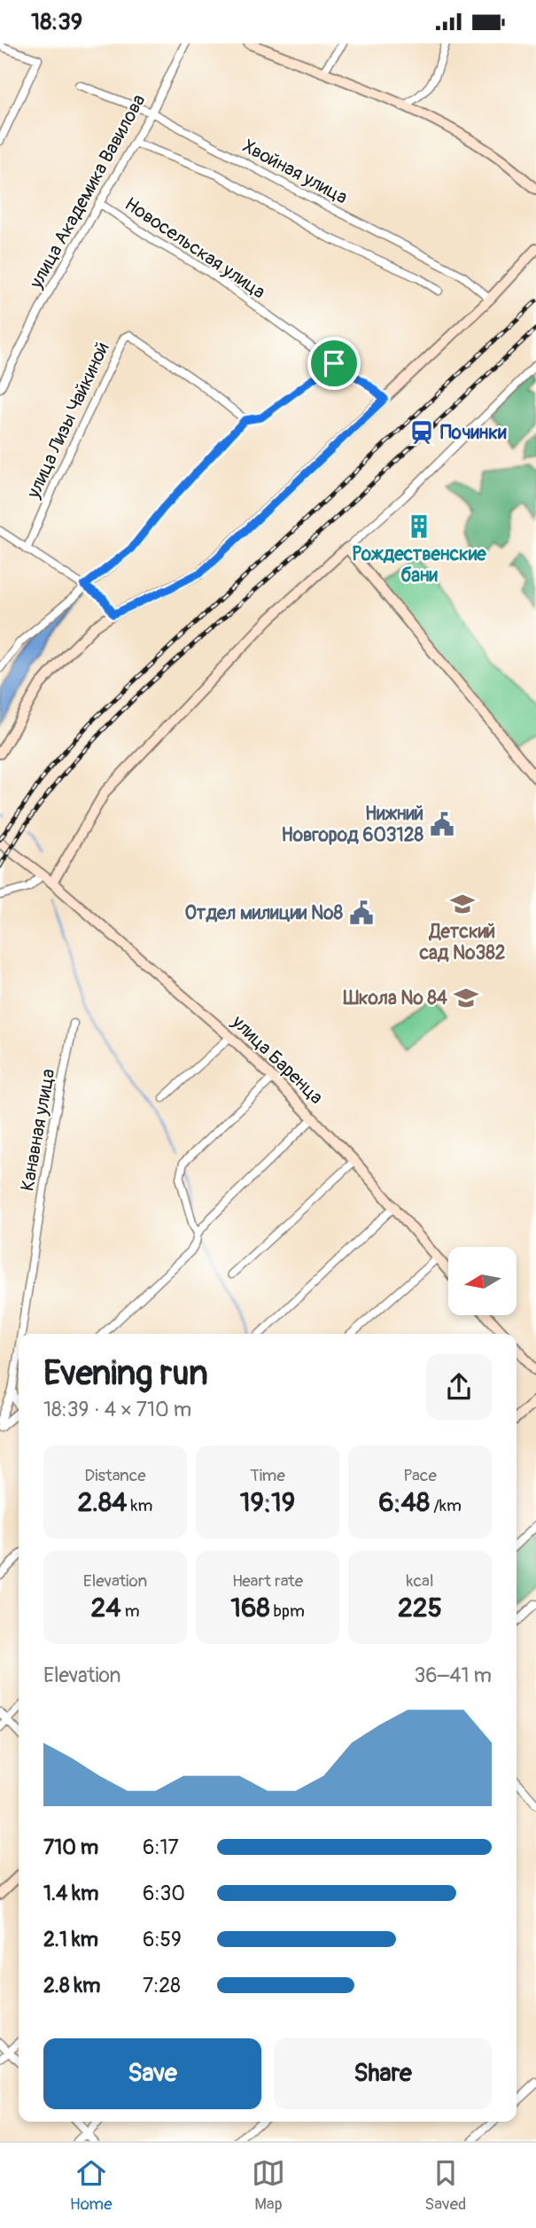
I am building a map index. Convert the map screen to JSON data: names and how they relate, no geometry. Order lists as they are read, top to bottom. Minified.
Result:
{"streets":{"street":["Хвойная улица","улица Академика Вавилова","Новосельская улица","улица Лизы Чайкиной","улица Баренца","Канавная улица"]},"crossings":[["Хвойная улица","улица Академика Вавилова"],["улица Академика Вавилова","Новосельская улица"]],"places":{"station":["Починки"],"building":["Рождественские бани"],"public building":["Нижний Новгород 603128","Отдел милиции №8"],"school or university":["Детский сад №382","Школа № 84"]},"north":"left","page":{"status":"18:39","heading":["Evening run","18:39 · 4 × 710 m"],"stats":[["Distance","2.84 km"],["Time","19:19"],["Pace","6:48 /km"],["Elevation","24 m"],["Heart rate","168 bpm"],["kcal","225"]],"chart":["Elevation","36–41 m"],"list":[{"name":"710 m","note":"6:17"},{"name":"1.4 km","note":"6:30"},{"name":"2.1 km","note":"6:59"},{"name":"2.8 km","note":"7:28"}],"buttons":["Save","Share"],"tabs":["Home","Map","Saved"]}}
